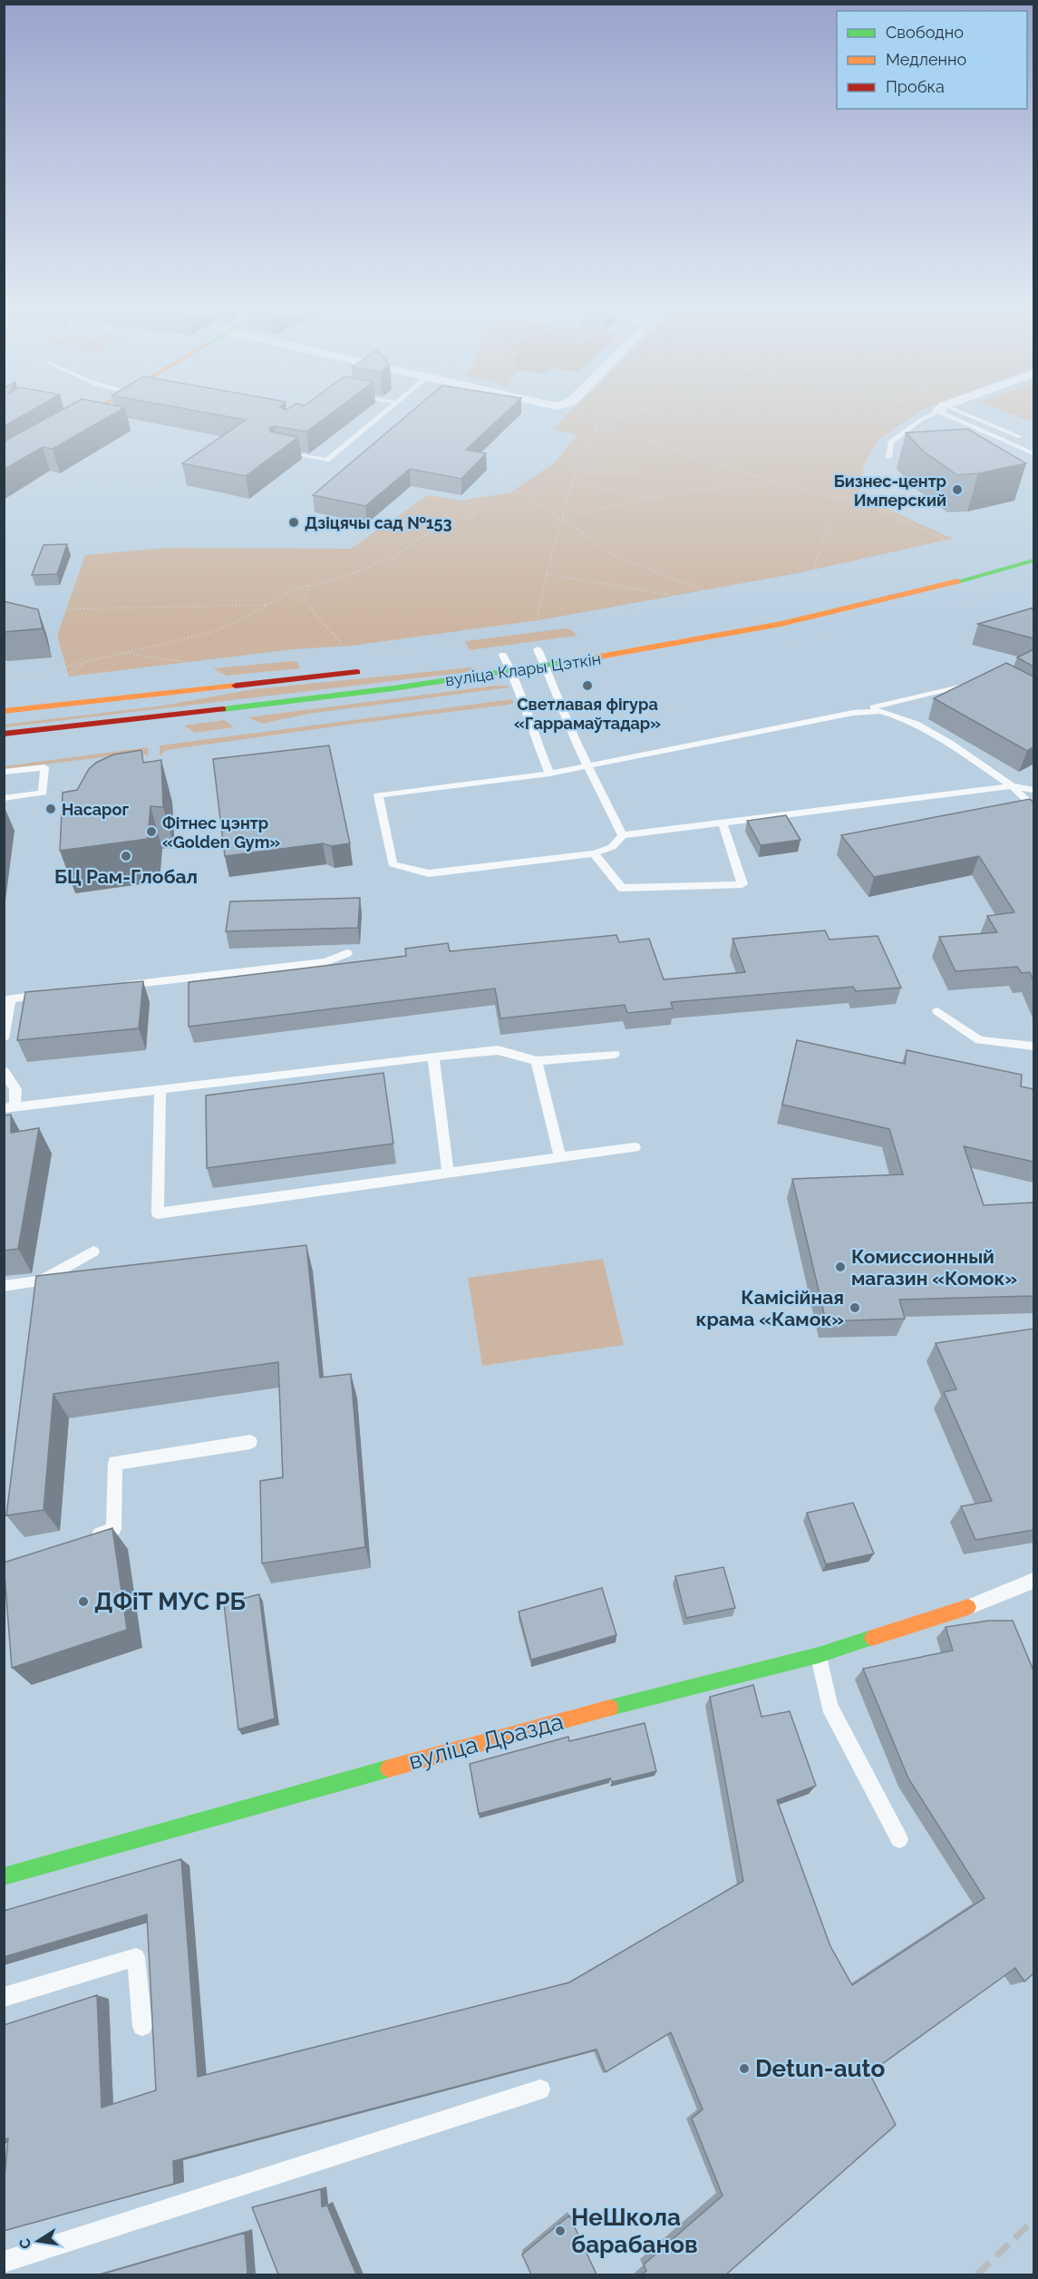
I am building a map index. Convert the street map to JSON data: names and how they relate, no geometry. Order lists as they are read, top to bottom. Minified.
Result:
{"streets":{"main road":["вуліца Клары Цэткін","вуліца Дразда"]},"places":["Бизнес-центр Имперский","Дзіцячы сад №153","Светлавая фігура «Гаррамаўтадар»","Насарог","Фітнес цэнтр «Golden Gym»","БЦ Рам-Глобал","Комиссионный магазин «Комок»","Камісійная крама «Камок»","ДФіТ МУС РБ","Detun-auto","НеШкола барабанов"],"legend":["Свободно","Медленно","Пробка"],"north":"left"}
